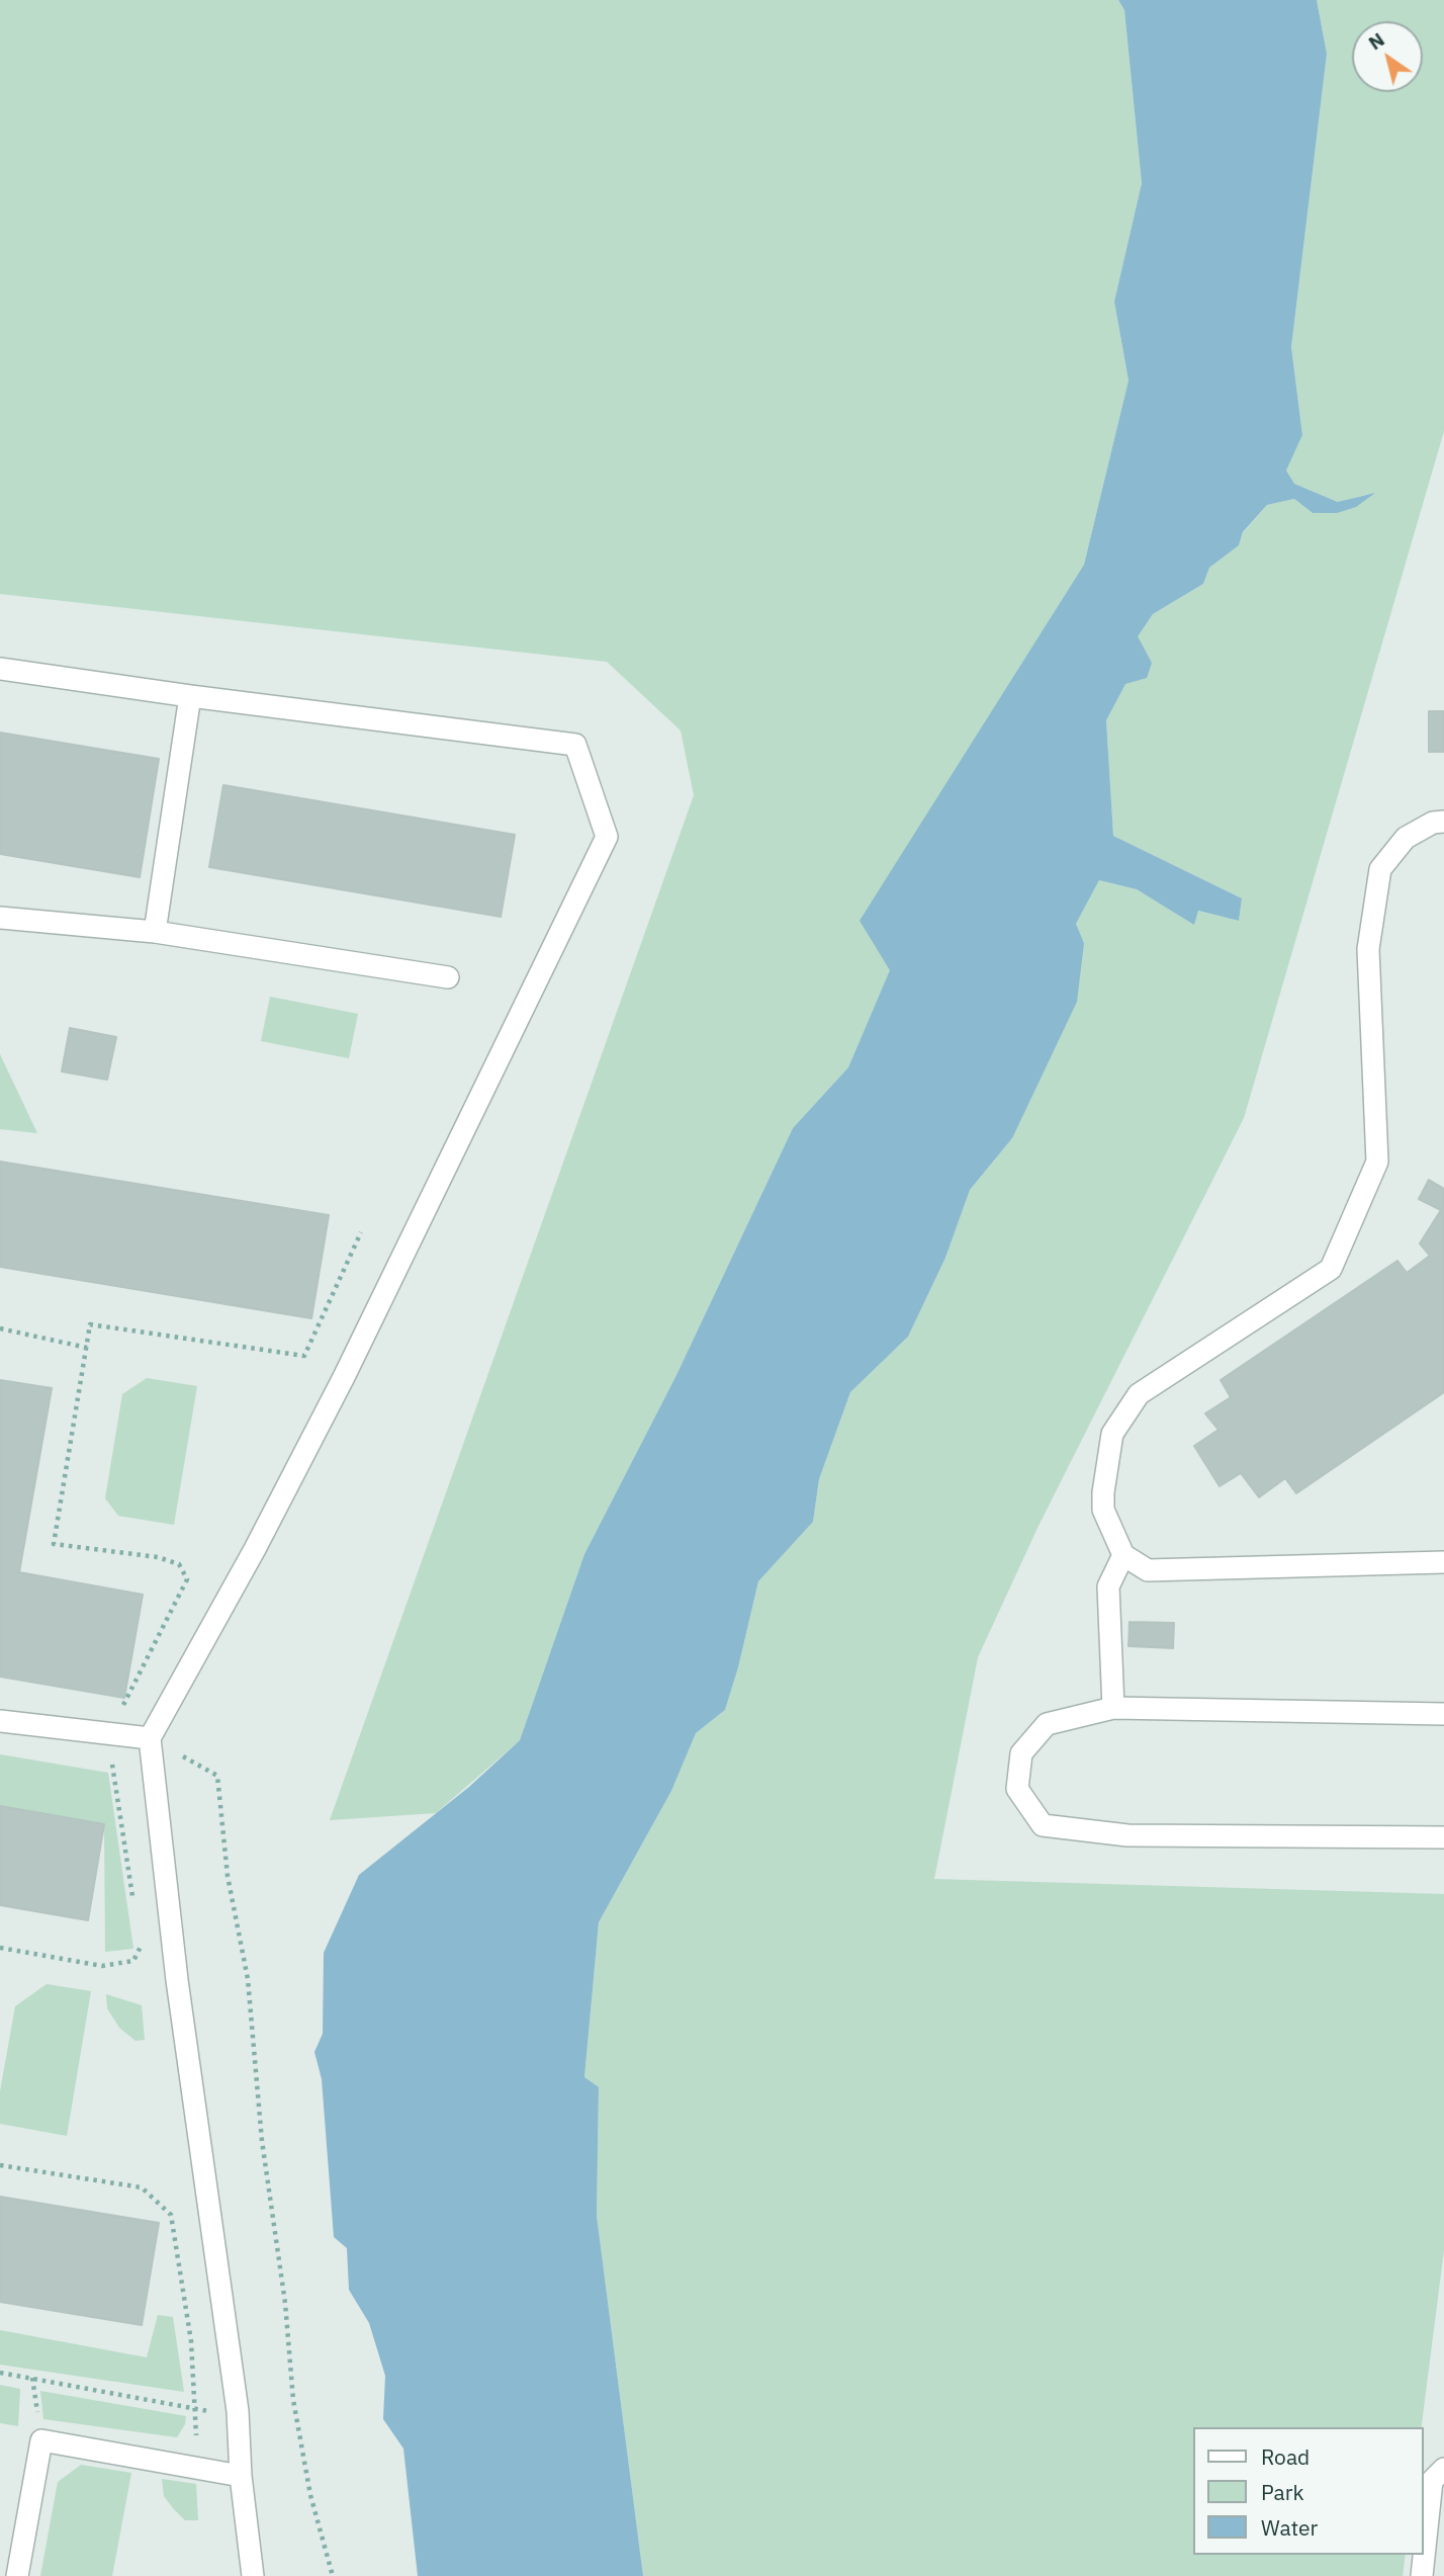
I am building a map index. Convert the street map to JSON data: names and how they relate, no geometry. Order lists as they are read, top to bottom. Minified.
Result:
{"legend":["Road","Park","Water"],"north":"top left"}
